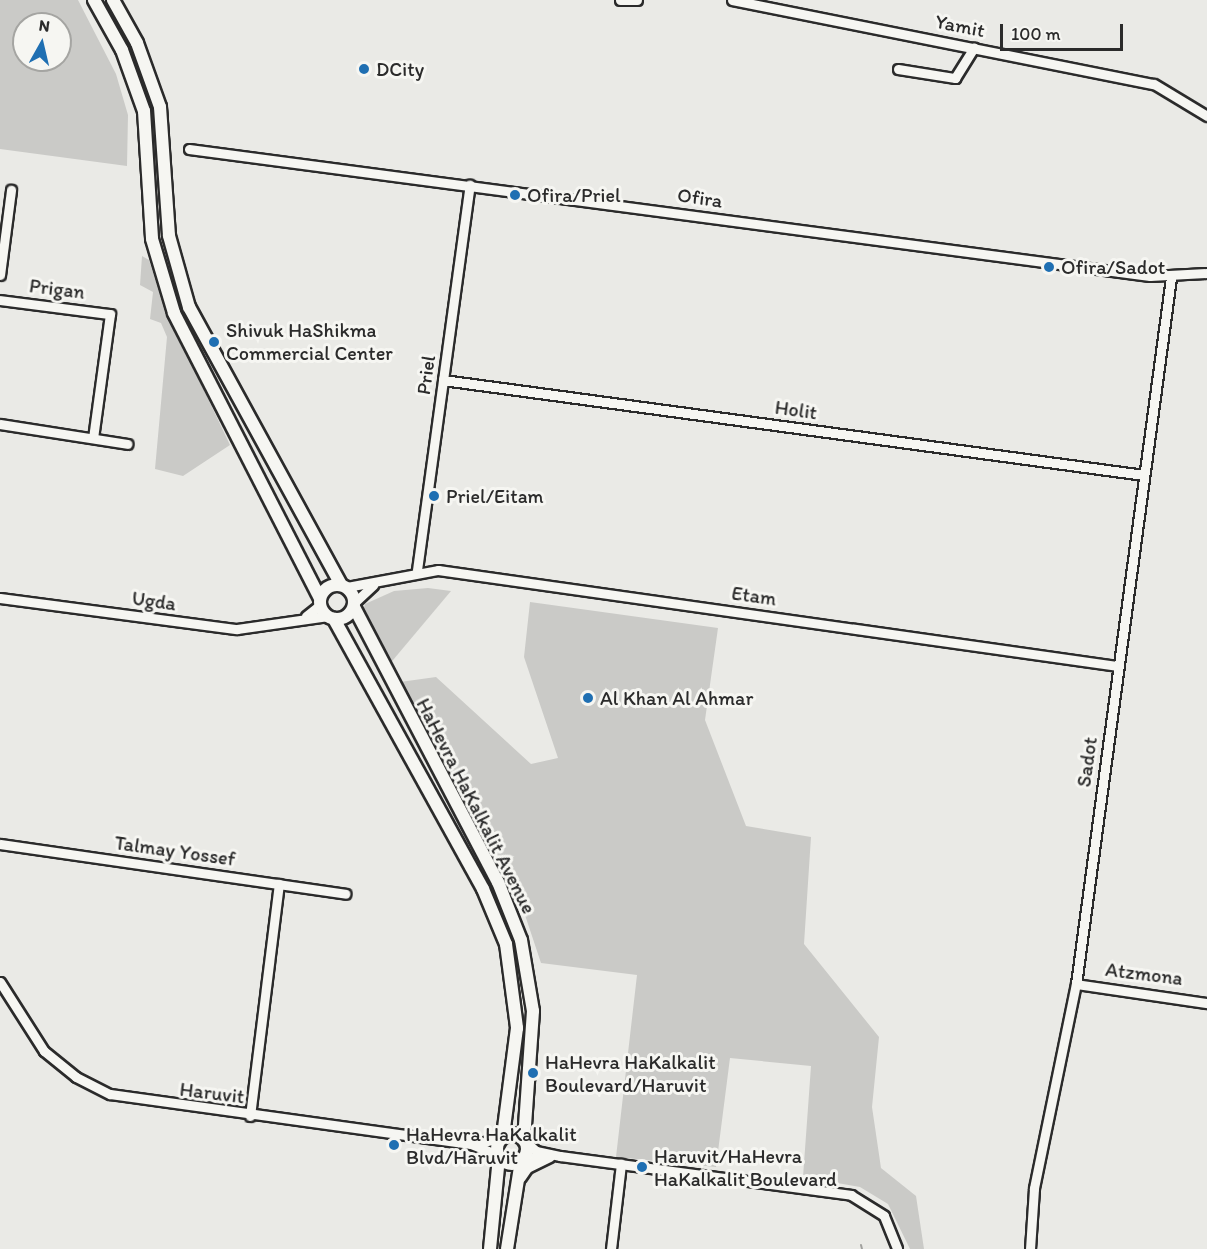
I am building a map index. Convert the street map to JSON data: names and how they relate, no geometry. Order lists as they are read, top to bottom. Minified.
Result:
{"streets":{"main road":["HaHevra HaKalkalit Avenue"],"street":["Yamit","Ofira","Prigan","Priel","Holit","Etam","Ugda","Sadot","Talmay Yossef","Atzmona","Haruvit"]},"crossings":[["Ofira","Priel"],["Ofira","Sadot"],["Priel","Holit"],["Priel","Etam"],["Holit","Sadot"],["Etam","Sadot"],["Etam","HaHevra HaKalkalit Avenue"],["Ugda","HaHevra HaKalkalit Avenue"],["Sadot","Atzmona"],["HaHevra HaKalkalit Avenue","Haruvit"]],"places":["DCity","Ofira/Priel","Ofira/Sadot","Shivuk HaShikma Commercial Center","Priel/Eitam","Al Khan Al Ahmar","HaHevra HaKalkalit Boulevard/Haruvit","HaHevra HaKalkalit Blvd/Haruvit","Haruvit/HaHevra HaKalkalit Boulevard"],"scale_bar":"100 m","north":"top"}
